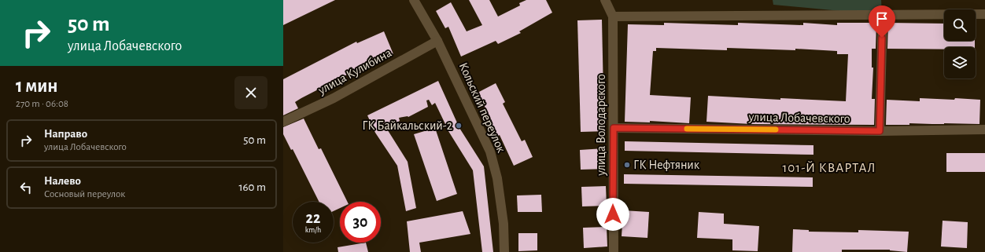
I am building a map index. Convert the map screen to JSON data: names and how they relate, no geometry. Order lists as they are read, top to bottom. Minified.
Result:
{"streets":{"street":["улица Кулибина","Кольский переулок","улица Лобачевского","улица Володарского"]},"crossings":[["улица Кулибина","Кольский переулок"],["улица Лобачевского","улица Володарского"]],"districts":["101-Й КВАРТАЛ"],"places":["ГК Байкальский-2","ГК Нефтяник"],"page":{"turn":["50 m","улица Лобачевского"],"heading":["1 мин","270 m · 06:08"],"list":[{"name":"Направо","note":"улица Лобачевского","value":"50 m"},{"name":"Налево","note":"Сосновый переулок","value":"160 m"}],"speed":"22 km/h","limit":"30"}}
